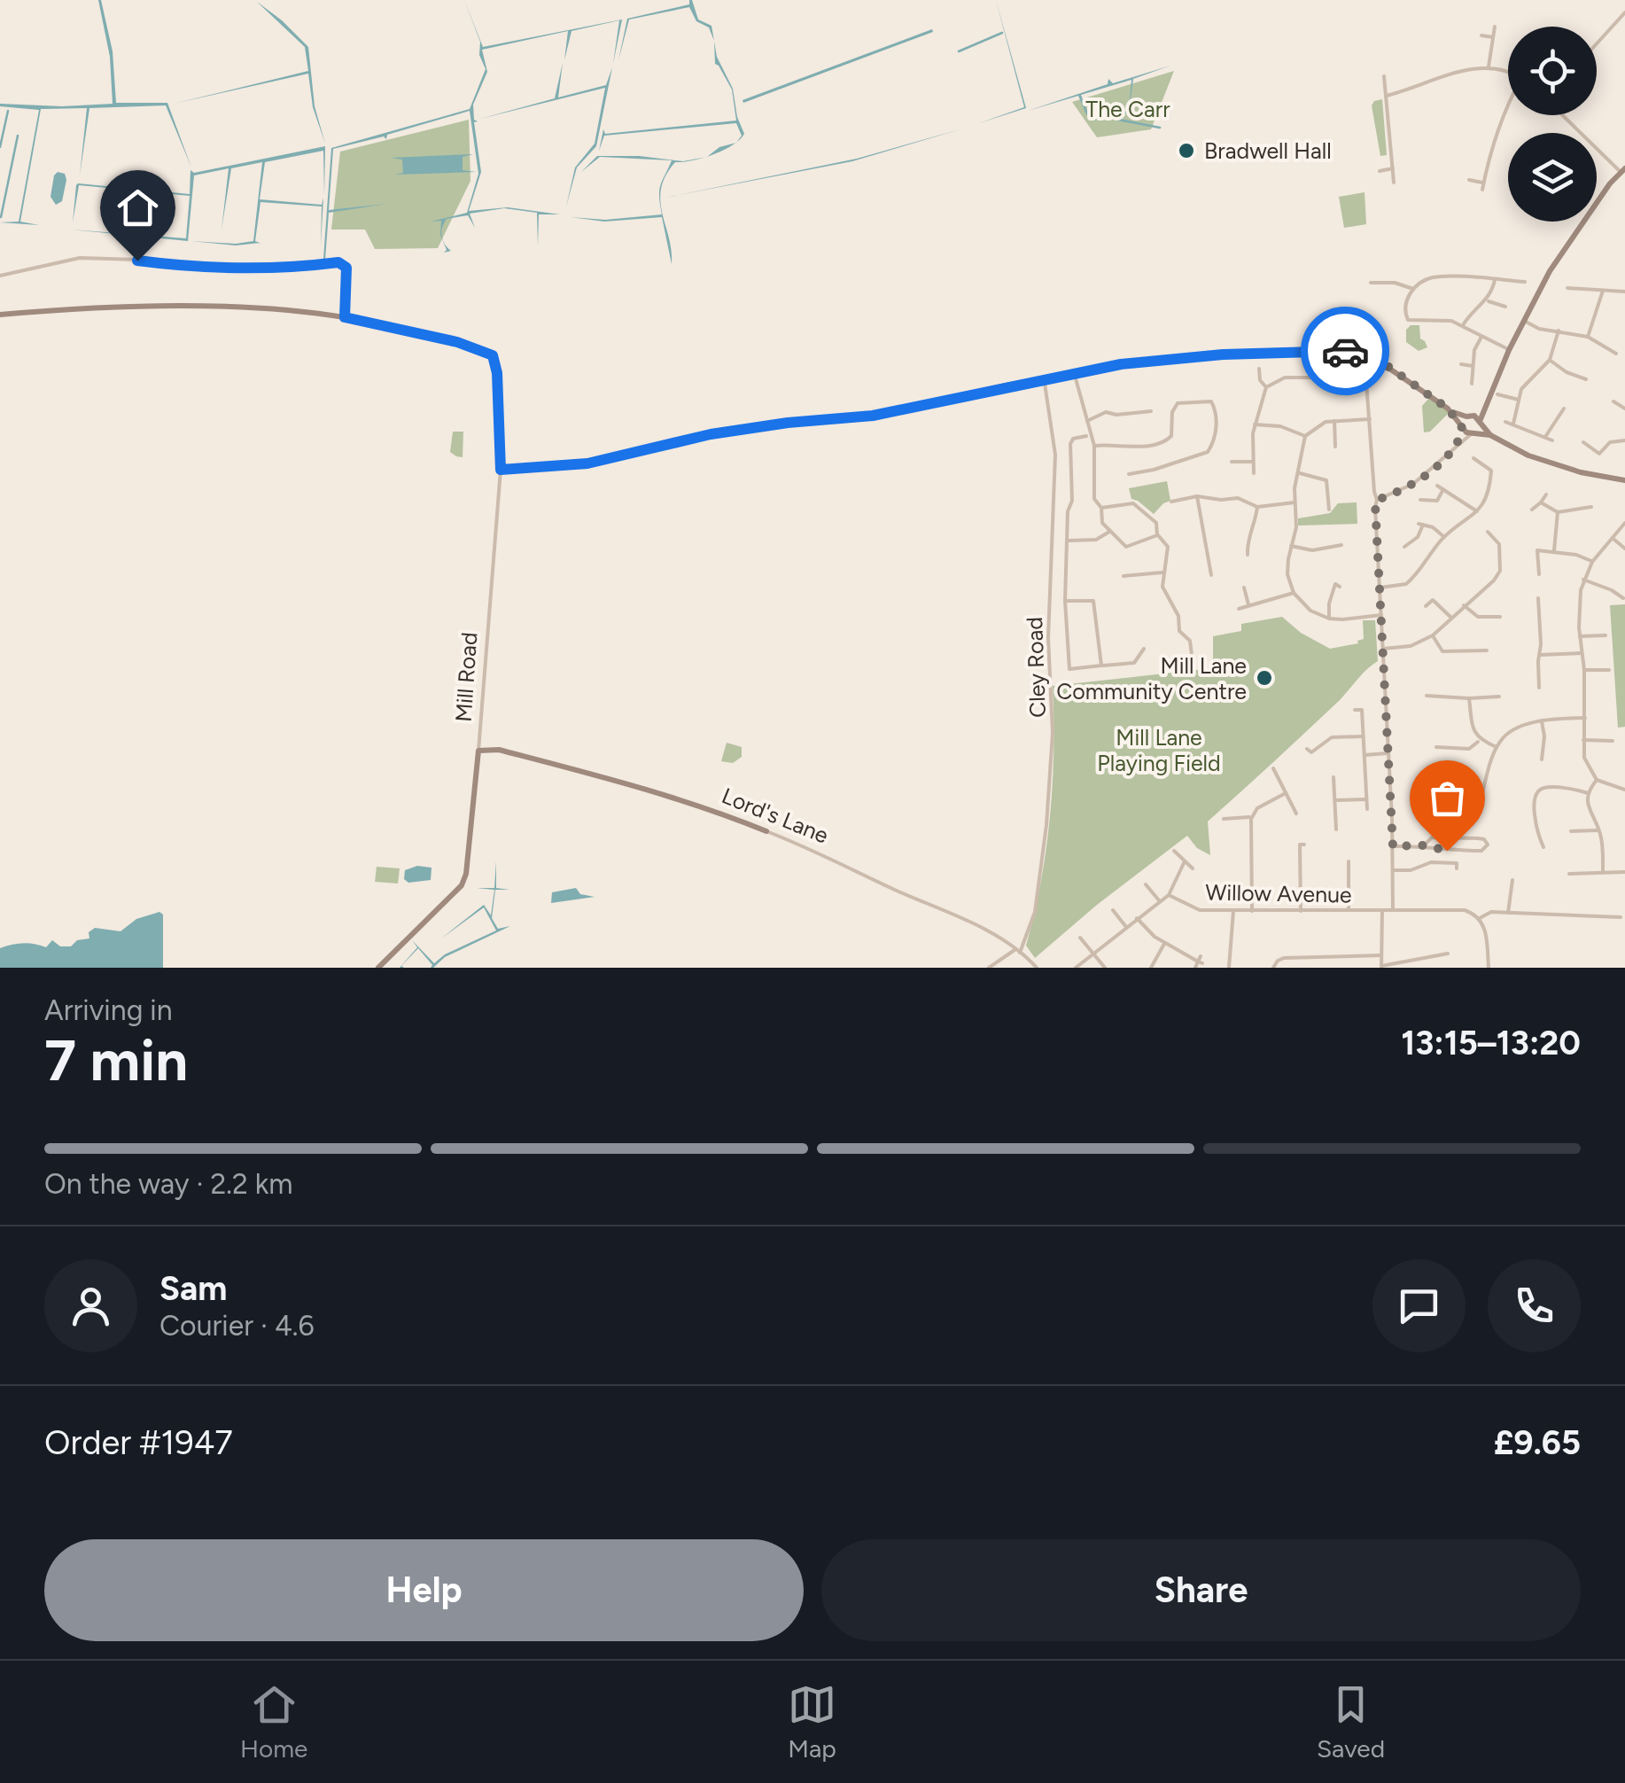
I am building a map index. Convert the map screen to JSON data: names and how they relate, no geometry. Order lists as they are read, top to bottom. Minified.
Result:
{"streets":{"street":["Cley Road","Mill Road","Lord's Lane","Willow Avenue"]},"crossings":[["Cley Road","Lord's Lane"],["Mill Road","Lord's Lane"]],"parks":["The Carr","Mill Lane Playing Field"],"places":["Bradwell Hall","Mill Lane Community Centre"],"page":{"heading":["7 min","Arriving in","13:15–13:20"],"panel":["Sam","Courier · 4.6","Order #1947","£9.65"],"bar":"On the way · 2.2 km","buttons":["Help","Share"],"tabs":["Home","Map","Saved"]}}
